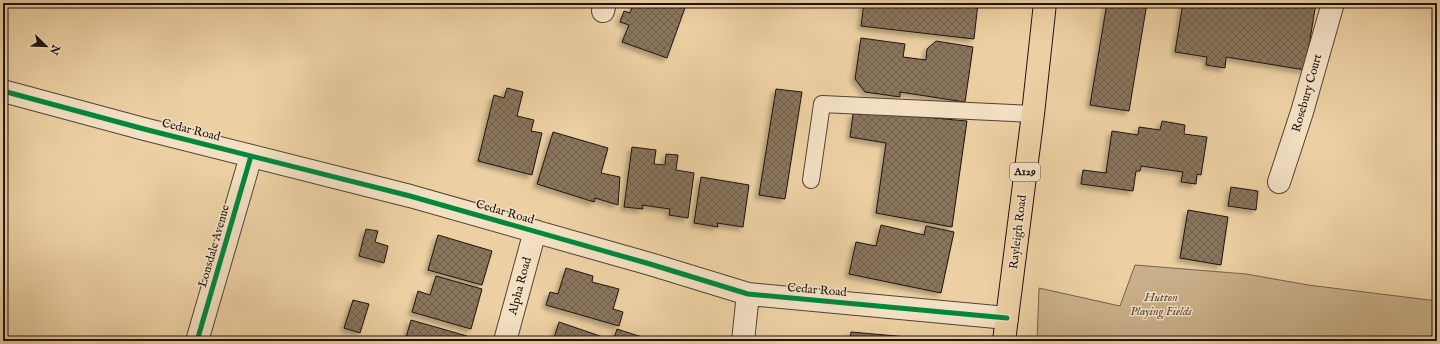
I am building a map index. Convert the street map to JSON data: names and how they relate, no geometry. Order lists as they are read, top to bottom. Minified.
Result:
{"streets":{"main road":["A129","Rayleigh Road"],"street":["Rosebury Court","Cedar Road","Lonsdale Avenue","Alpha Road"]},"crossings":[["Cedar Road","Rayleigh Road"],["Cedar Road","Lonsdale Avenue"],["Cedar Road","Alpha Road"]],"parks":["Hutton Playing Fields"],"north":"bottom right"}
